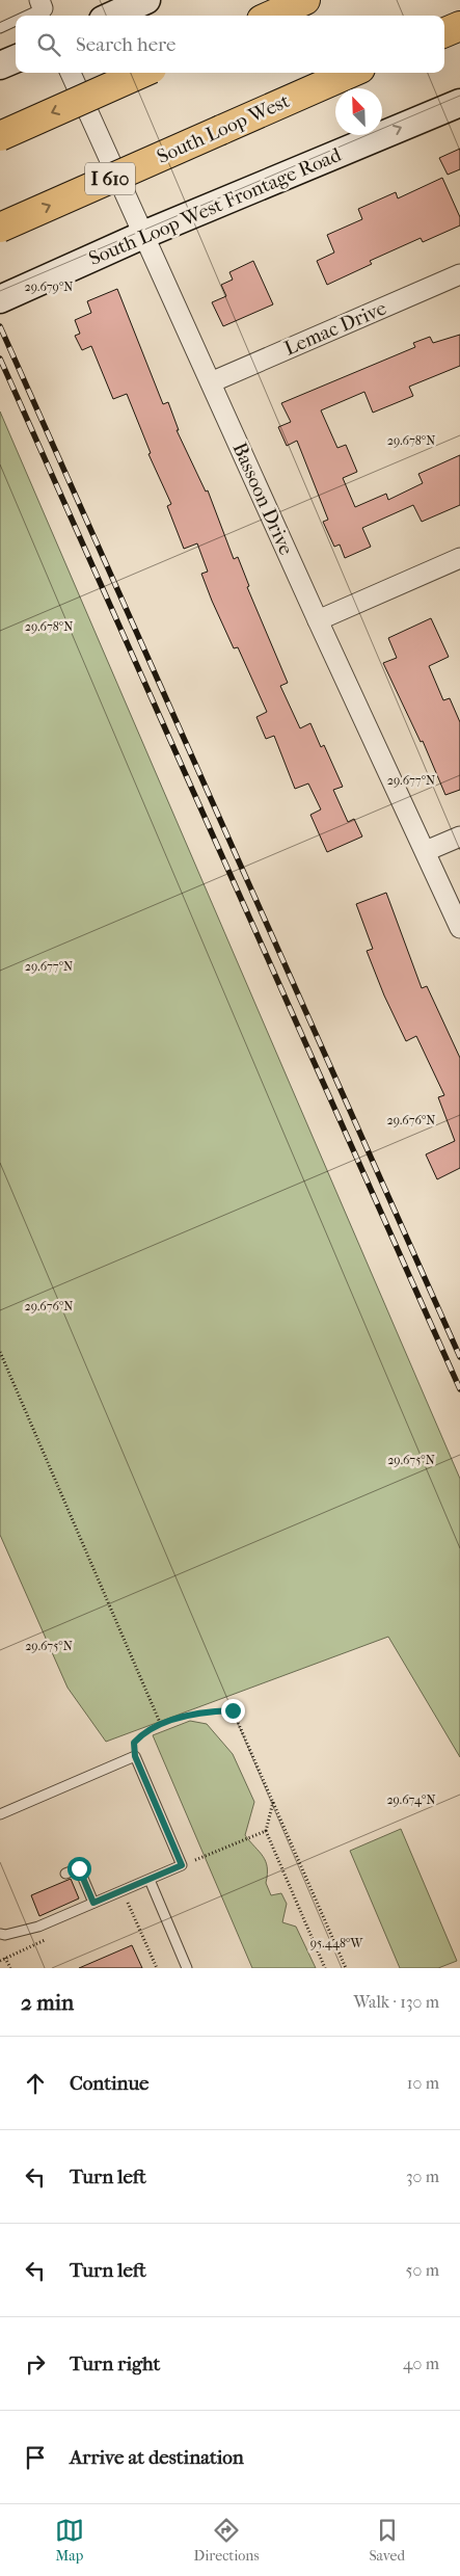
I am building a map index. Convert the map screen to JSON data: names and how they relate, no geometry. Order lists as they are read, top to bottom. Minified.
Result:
{"streets":{"highway":["South Loop West","I 610"],"main road":["South Loop West Frontage Road"],"street":["Lemac Drive","Bassoon Drive"]},"crossings":[["South Loop West Frontage Road","Bassoon Drive"],["Lemac Drive","Bassoon Drive"]],"one_way":["South Loop West Frontage Road"],"north":"top left","page":{"search":"Search here","heading":["2 min","Walk · 130 m"],"list":[["Continue","10 m"],["Turn left","30 m"],["Turn left","50 m"],["Turn right","40 m"],"Arrive at destination"],"nav":["Map","Directions","Saved"]},"coordinates":["29.679°N","29.678°N","29.677°N","29.676°N","29.675°N","29.674°N","95.448°W"]}
